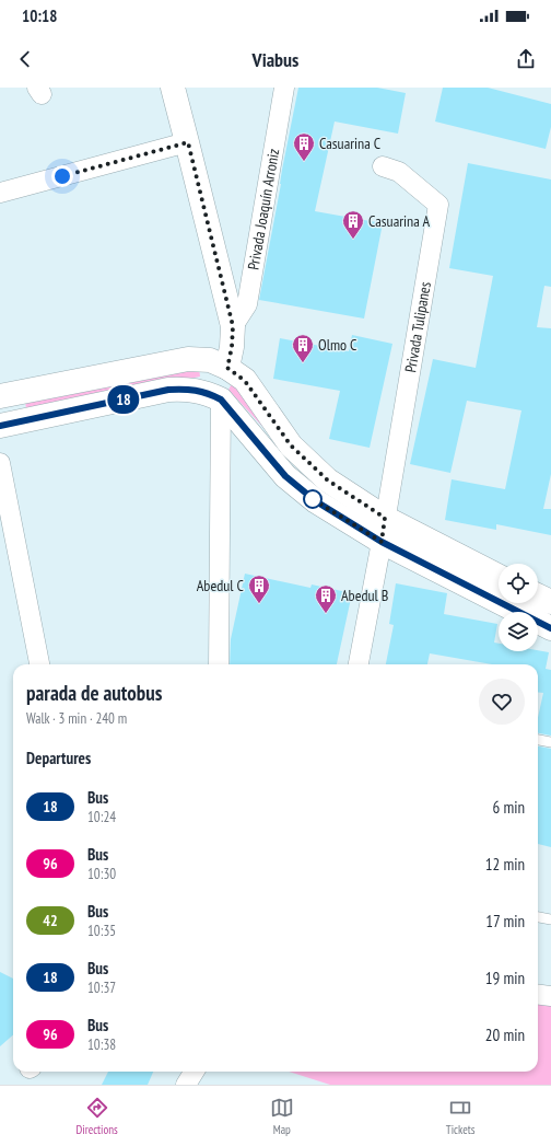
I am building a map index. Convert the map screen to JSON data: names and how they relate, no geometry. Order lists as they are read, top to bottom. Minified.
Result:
{"streets":{"street":["Privada Joaquín Arroniz","Privada Tulipanes"]},"places":{"building":["Casuarina C","Casuarina A","Olmo C","Abedul C","Abedul B"]},"lines":["bus line 18"],"page":{"status":"10:18","header":"Viabus","on_map":"18","heading":[["parada de autobus","Walk · 3 min · 240 m"],"Departures"],"list":[{"mark":"18","name":"Bus","note":"10:24","value":"6 min"},{"mark":"96","name":"Bus","note":"10:30","value":"12 min"},{"mark":"42","name":"Bus","note":"10:35","value":"17 min"},{"mark":"18","name":"Bus","note":"10:37","value":"19 min"},{"mark":"96","name":"Bus","note":"10:38","value":"20 min"}],"tabs":["Directions","Map","Tickets"]}}
